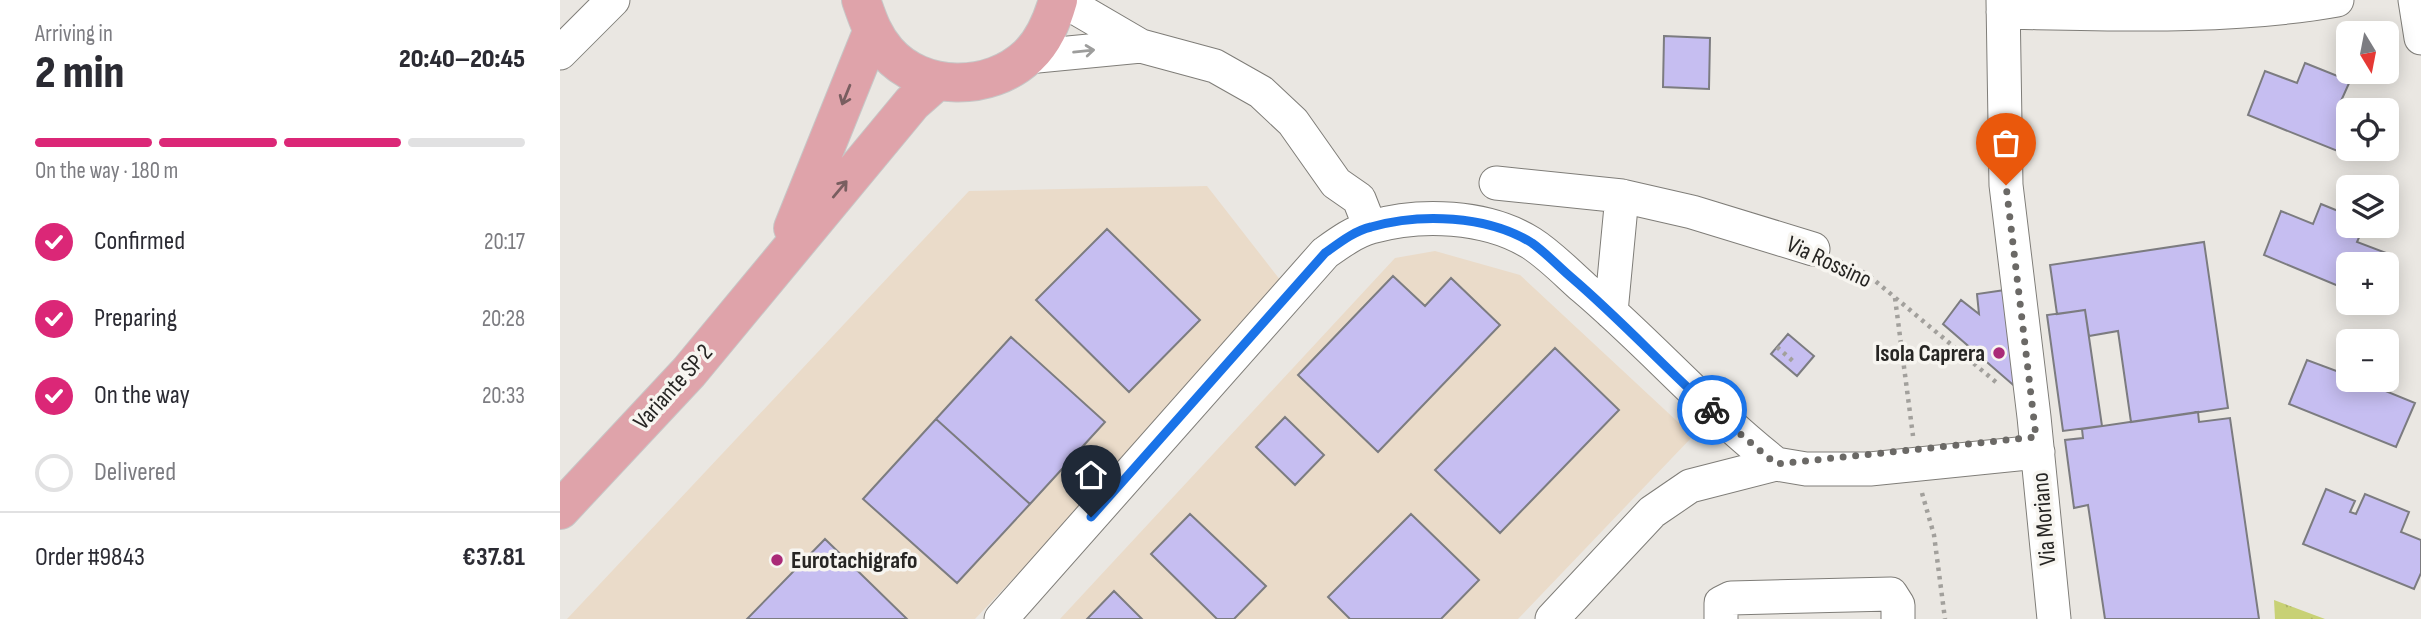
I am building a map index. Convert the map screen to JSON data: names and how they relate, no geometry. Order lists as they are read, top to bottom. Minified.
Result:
{"streets":{"main road":["Variante SP 2"],"street":["Via Rossino","Via Moriano"]},"crossings":[["Via Rossino","Via Moriano"]],"places":["Isola Caprera","Eurotachigrafo"],"north":"bottom","page":{"heading":["2 min","Arriving in","20:40–20:45"],"panel":["Order #9843","€37.81"],"map_buttons":["+","−"],"bar":"On the way · 180 m","list":[["Confirmed","20:17"],["Preparing","20:28"],["On the way","20:33"],"Delivered"]}}
